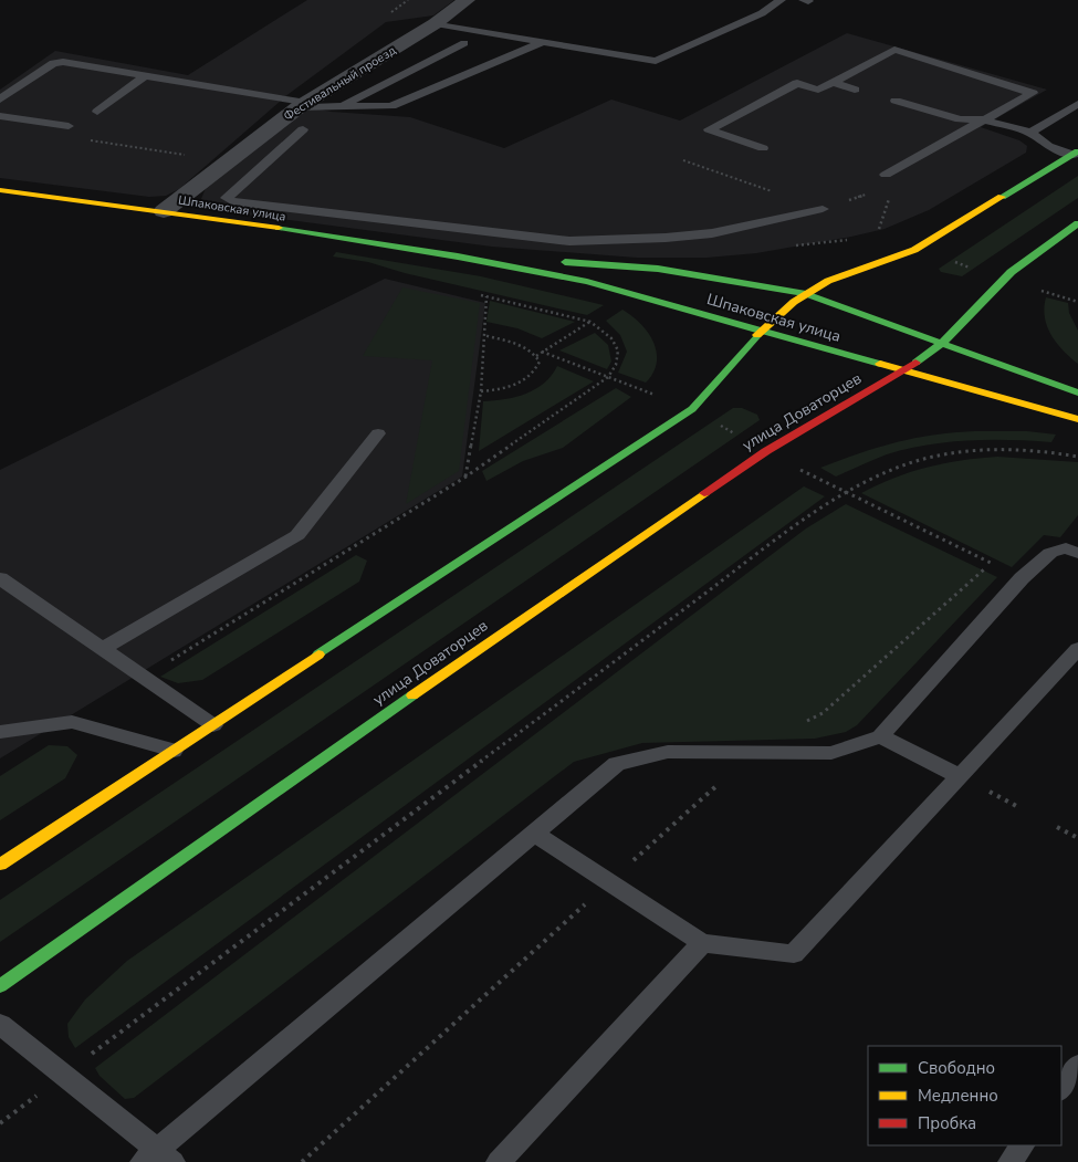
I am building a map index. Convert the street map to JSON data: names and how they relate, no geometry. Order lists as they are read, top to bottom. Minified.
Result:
{"streets":{"main road":["Шпаковская улица","улица Доваторцев"],"street":["Фестивальный проезд"]},"crossings":[["Фестивальный проезд","Шпаковская улица"]],"legend":["Свободно","Медленно","Пробка"]}
